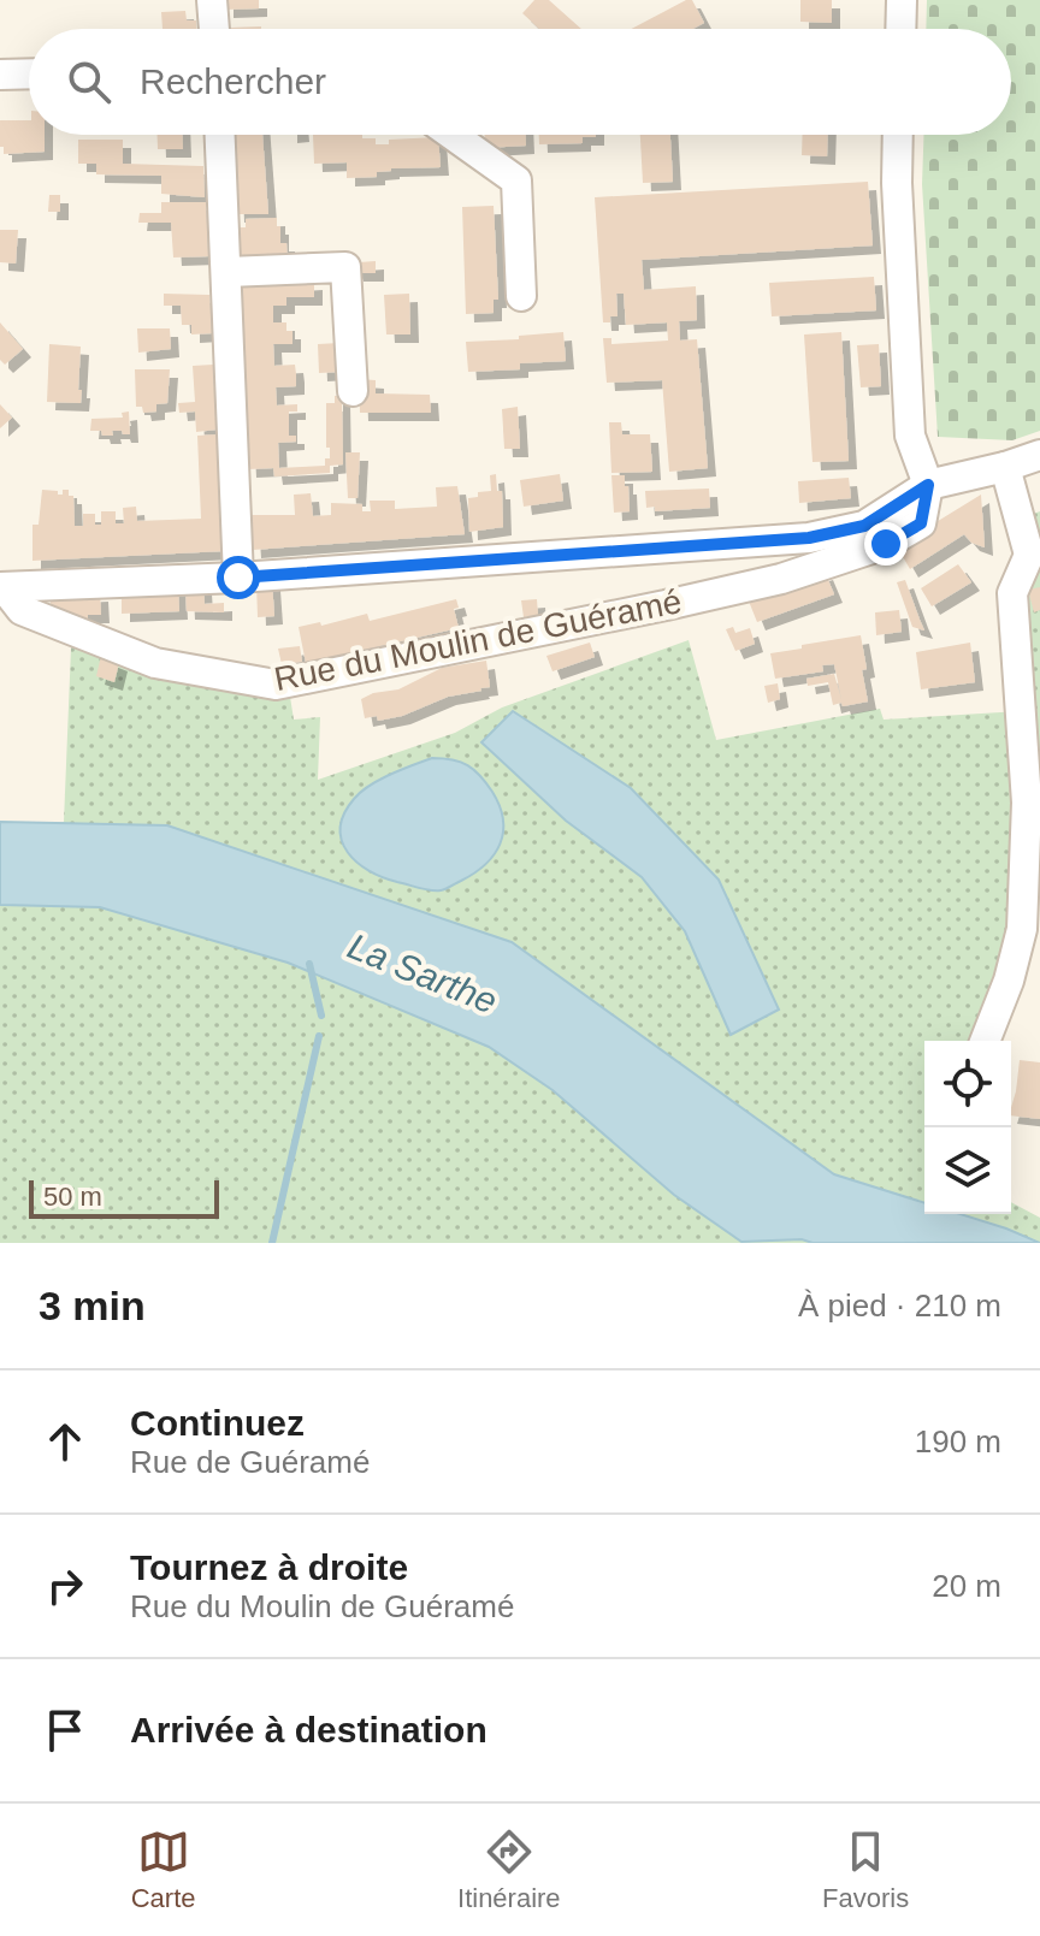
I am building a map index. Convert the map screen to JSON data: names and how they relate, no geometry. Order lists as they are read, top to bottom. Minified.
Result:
{"streets":{"street":["Rue du Moulin de Guéramé"]},"water":["La Sarthe"],"scale_bar":"50 m","page":{"search":"Rechercher","scale":"50 m","heading":["3 min","À pied · 210 m"],"list":[["Continuez","Rue de Guéramé","190 m"],["Tournez à droite","Rue du Moulin de Guéramé","20 m"],"Arrivée à destination"],"nav":["Carte","Itinéraire","Favoris"]}}
